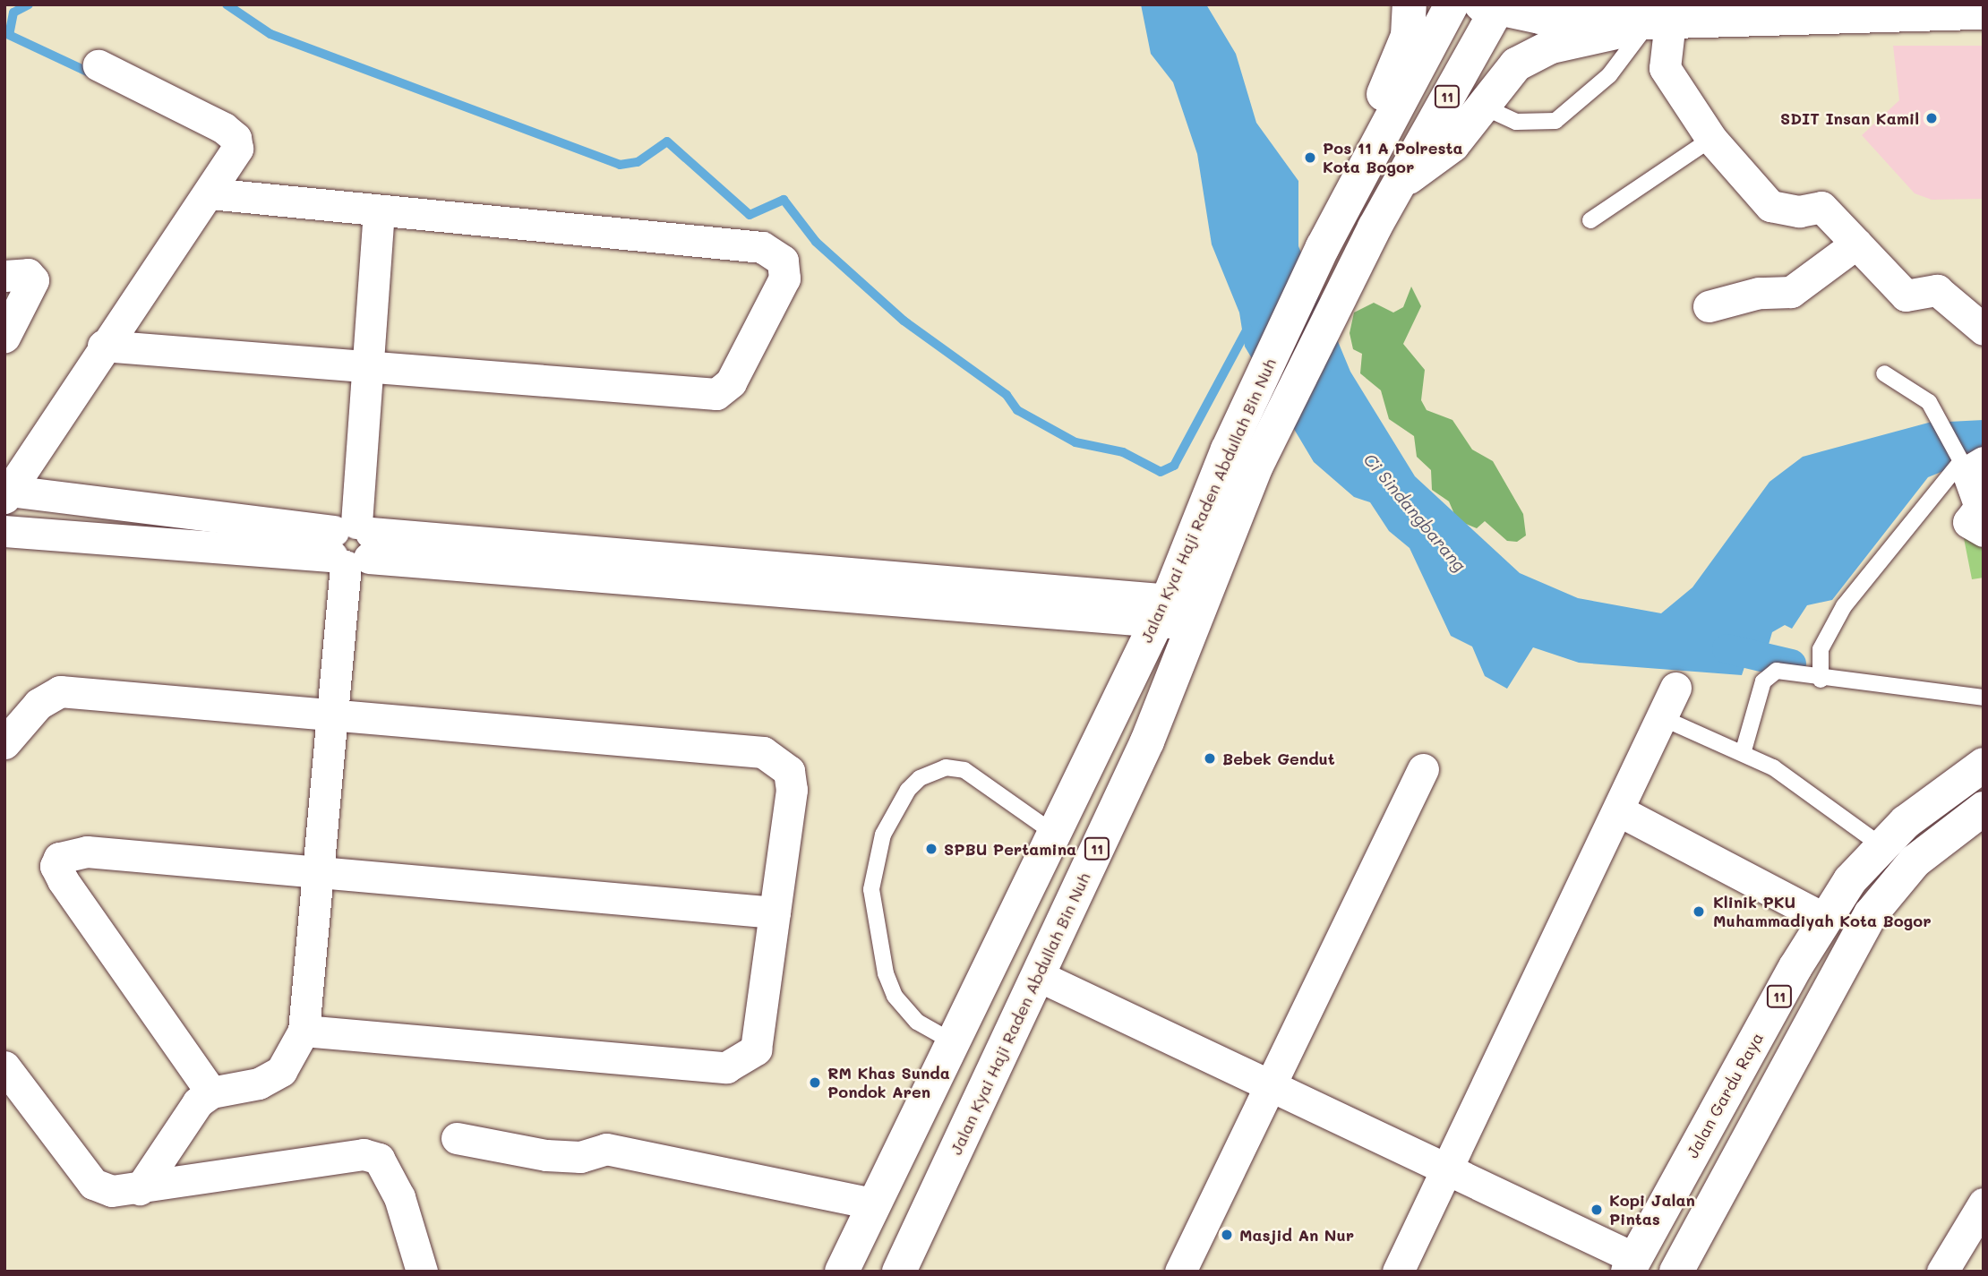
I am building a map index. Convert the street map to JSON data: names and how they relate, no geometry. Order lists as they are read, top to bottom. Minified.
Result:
{"streets":{"highway":["11","Jalan Kyai Haji Raden Abdullah Bin Nuh","Jalan Gardu Raya"]},"crossings":[["11","Jalan Kyai Haji Raden Abdullah Bin Nuh"]],"water":["Ci Sindangbarang"],"places":["SDIT Insan Kamil","Pos 11 A Polresta Kota Bogor","Bebek Gendut","SPBU Pertamina","Klinik PKU Muhammadiyah Kota Bogor","RM Khas Sunda Pondok Aren","Kopi Jalan Pintas","Masjid An Nur"]}
